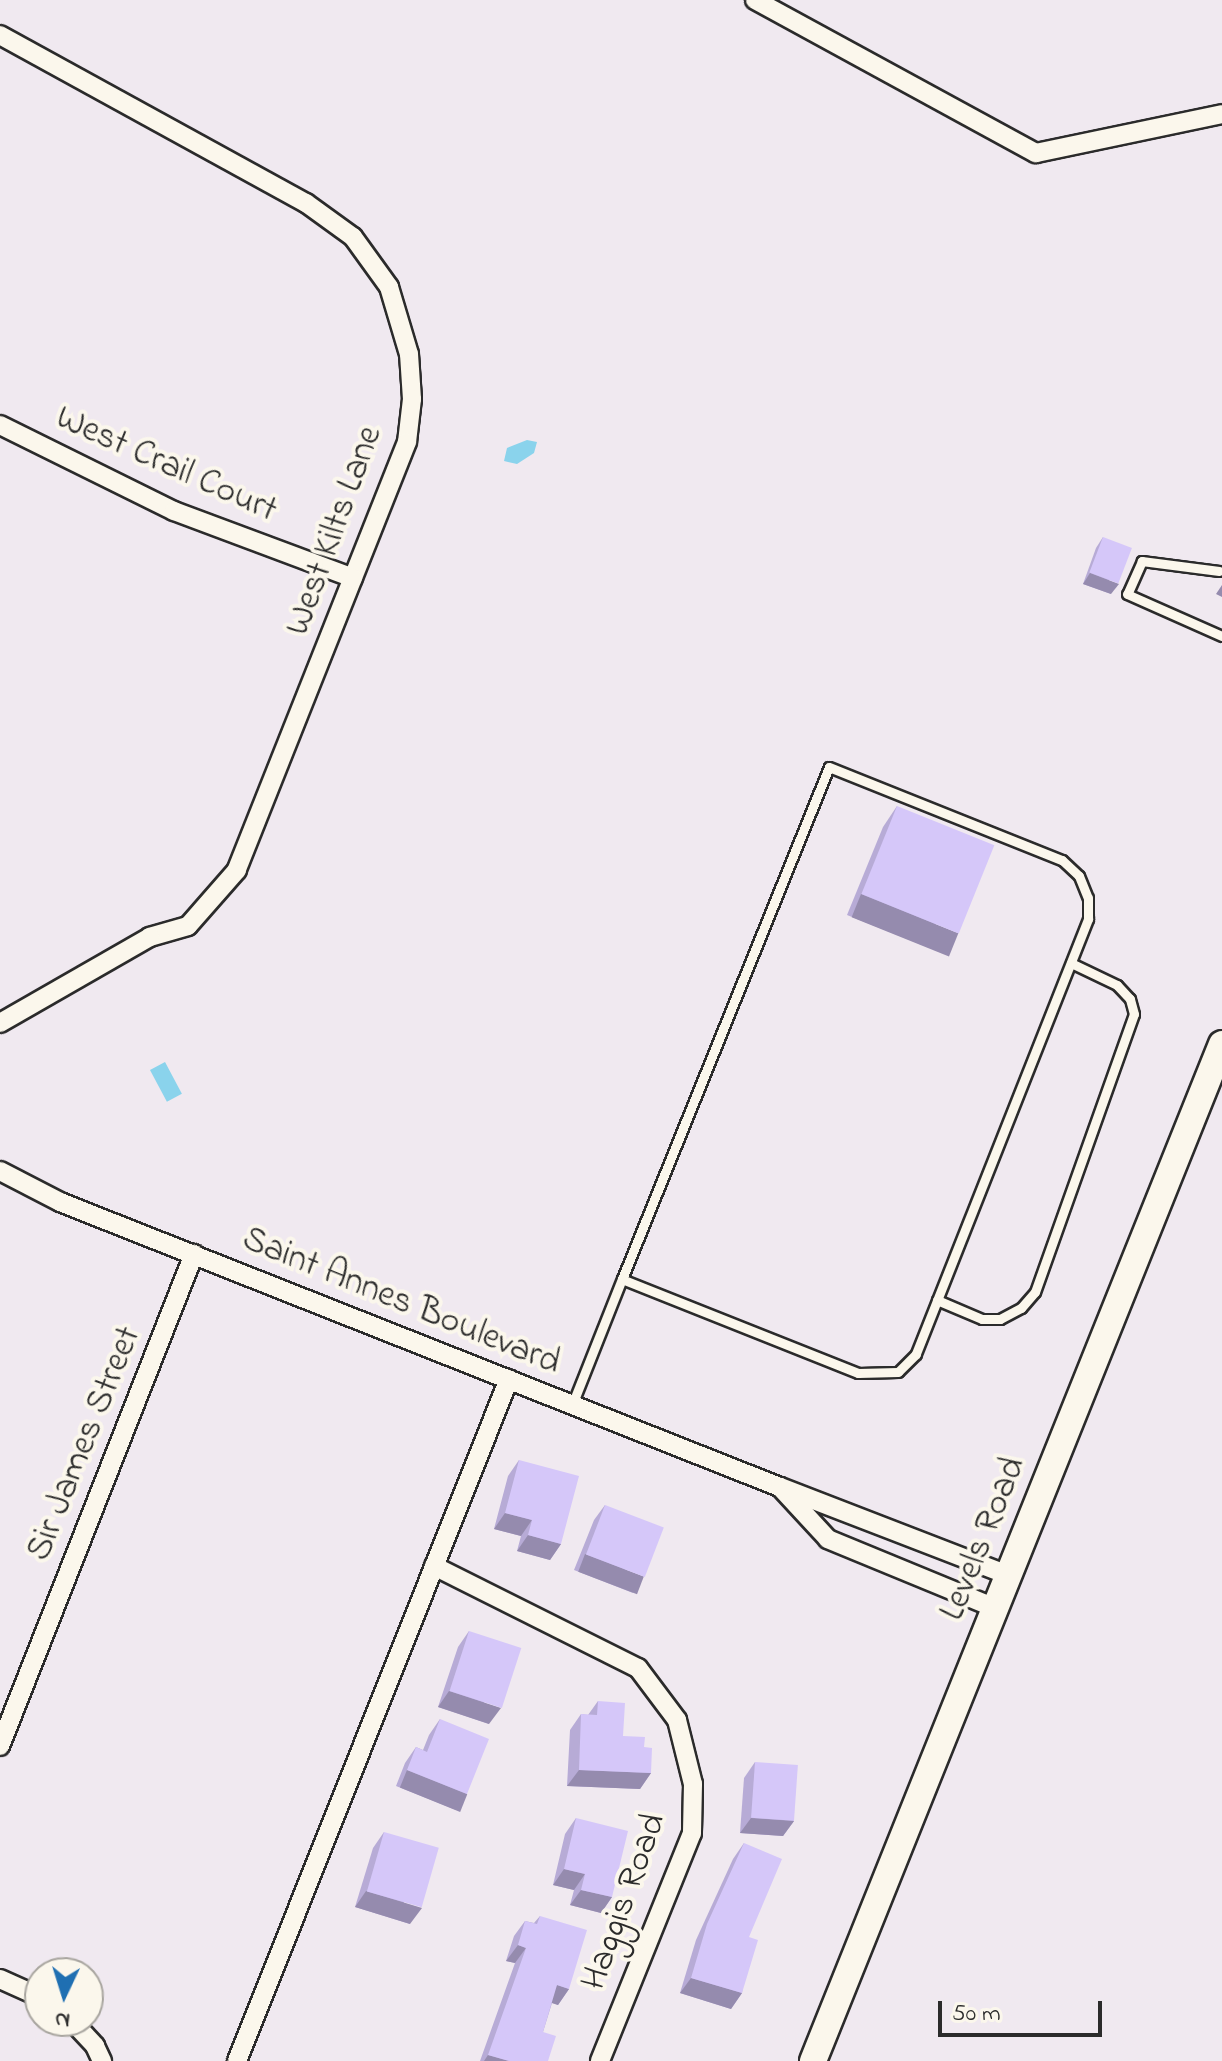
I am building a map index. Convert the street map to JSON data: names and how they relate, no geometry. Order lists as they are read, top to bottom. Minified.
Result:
{"streets":{"main road":["Levels Road"],"street":["West Crail Court","West Kilts Lane","Saint Annes Boulevard","Sir James Street","Haggis Road"]},"crossings":[["West Crail Court","West Kilts Lane"],["Saint Annes Boulevard","Sir James Street"],["Saint Annes Boulevard","Levels Road"]],"scale_bar":"50 m","north":"bottom"}
